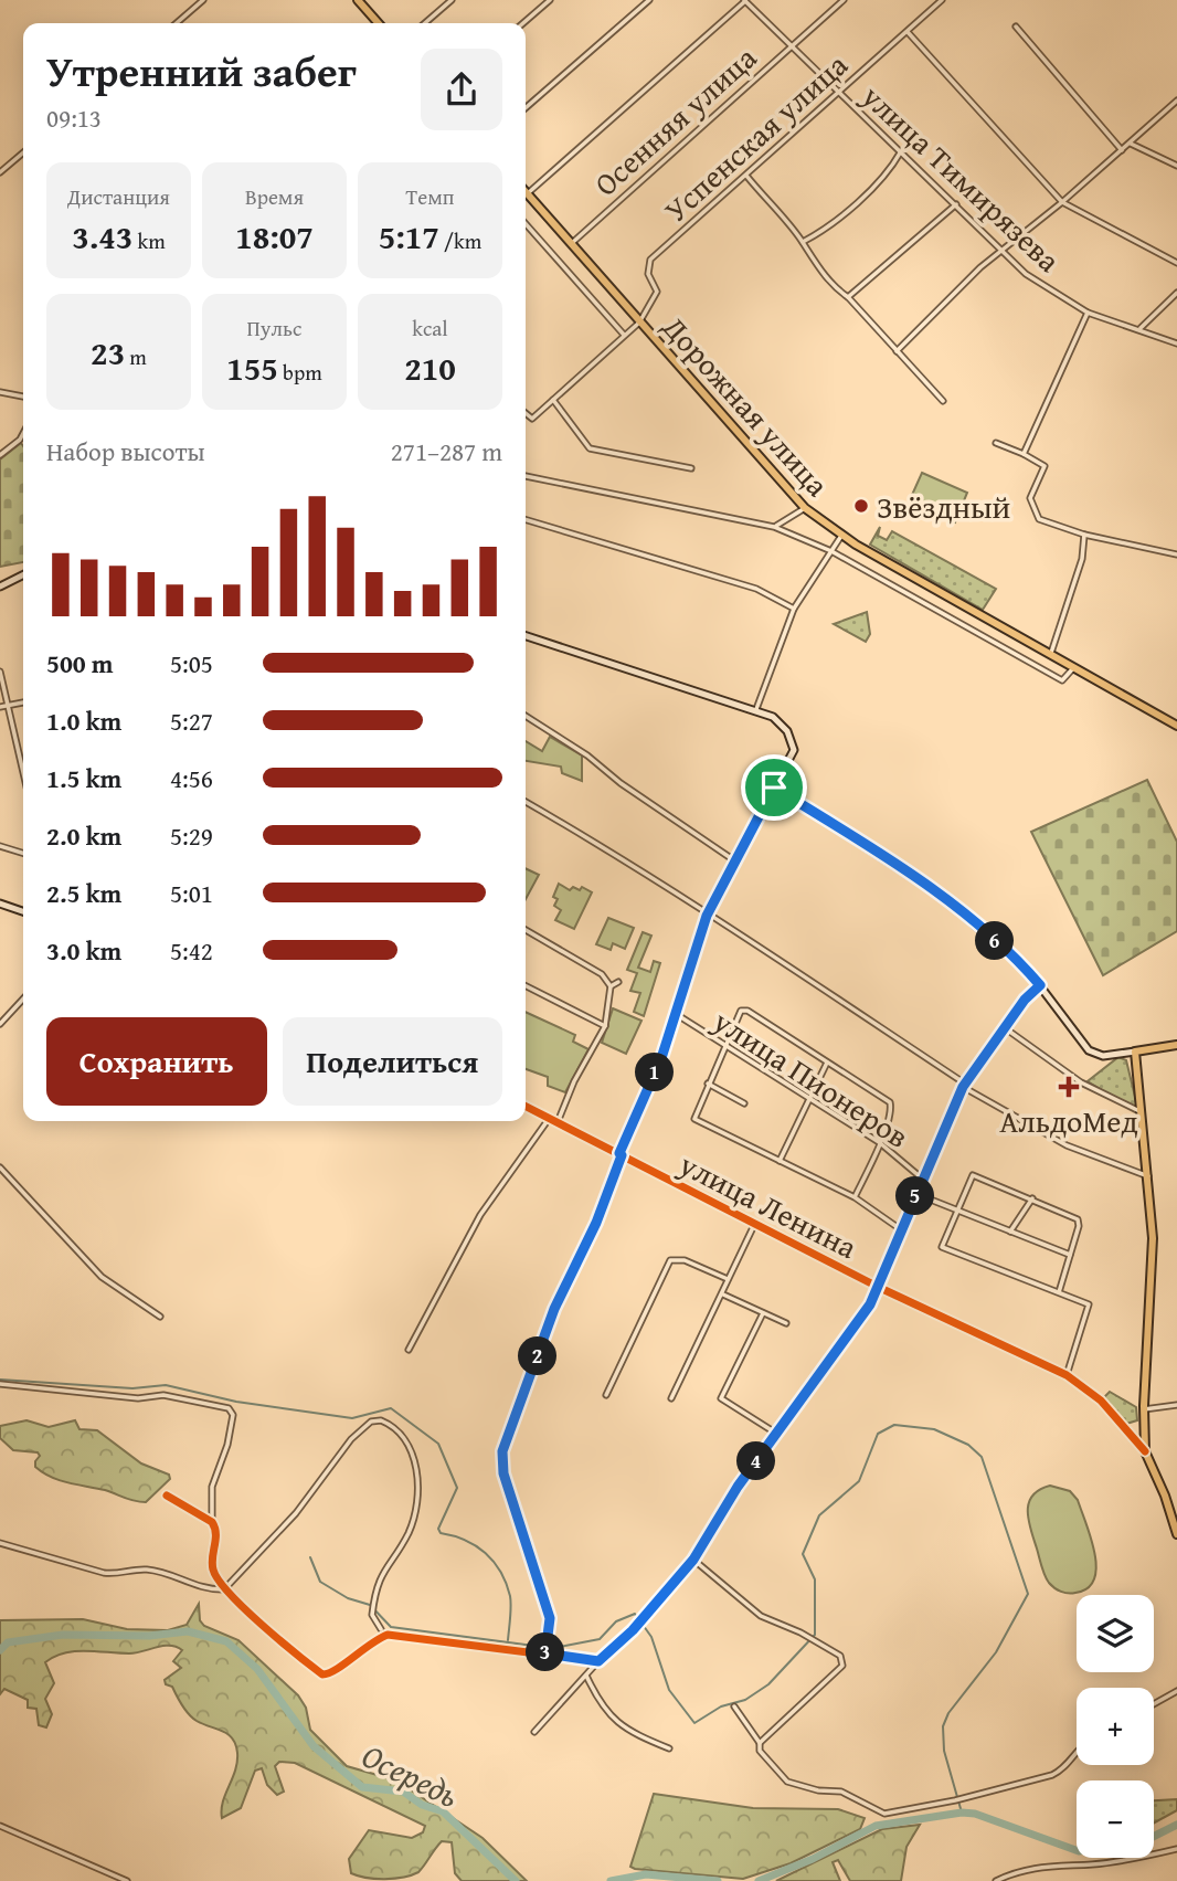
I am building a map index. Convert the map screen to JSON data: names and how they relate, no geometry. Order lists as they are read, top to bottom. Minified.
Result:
{"streets":{"main road":["Дорожная улица","улица Ленина"],"street":["Осенняя улица","Успенская улица","улица Тимирязева","улица Пионеров"]},"crossings":[["Осенняя улица","улица Тимирязева"],["Осенняя улица","Дорожная улица"],["Успенская улица","улица Тимирязева"],["Успенская улица","Дорожная улица"]],"water":["Осередь"],"places":{"other":["Звёздный"],"health":["АльдоМед"]},"page":{"heading":["Утренний забег","09:13"],"stats":[["Дистанция","3.43 km"],["Время","18:07"],["Темп","5:17 /km"],["23 m"],["Пульс","155 bpm"],["kcal","210"]],"chart":["Набор высоты","271–287 m"],"list":[{"name":"500 m","note":"5:05"},{"name":"1.0 km","note":"5:27"},{"name":"1.5 km","note":"4:56"},{"name":"2.0 km","note":"5:29"},{"name":"2.5 km","note":"5:01"},{"name":"3.0 km","note":"5:42"}],"pins":["6","1","5","2","4","3"],"buttons":["Сохранить","Поделиться"],"map_buttons":["+","−"]}}
